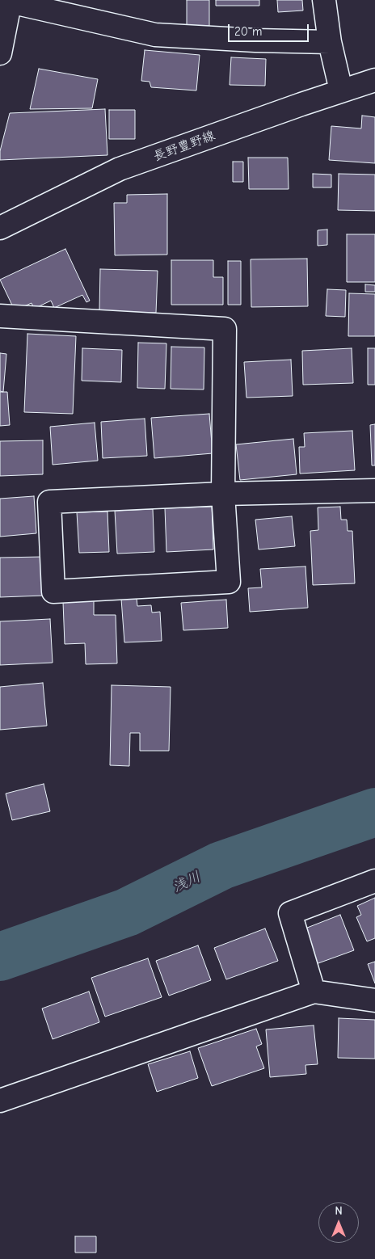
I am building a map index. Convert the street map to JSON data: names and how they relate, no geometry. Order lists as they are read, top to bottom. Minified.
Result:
{"streets":{"street":["長野豊野線"]},"water":["浅川"],"scale_bar":"20 m","north":"top"}
